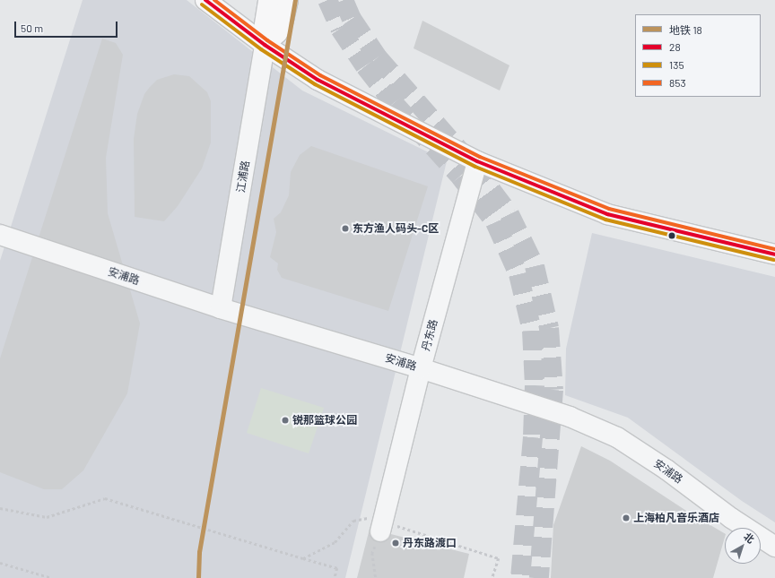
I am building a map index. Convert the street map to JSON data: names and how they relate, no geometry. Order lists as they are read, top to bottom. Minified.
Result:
{"streets":{"main road":["江浦路"],"street":["安浦路","丹东路"]},"crossings":[["江浦路","安浦路"],["安浦路","丹东路"]],"places":["东方渔人码头-C区","锐那篮球公园","上海柏凡音乐酒店","丹东路渡口"],"lines":["metro line 18","transit line 28","transit line 853","transit line 135"],"legend":["地铁 18","28","135","853"],"scale_bar":"50 m","north":"top right"}
